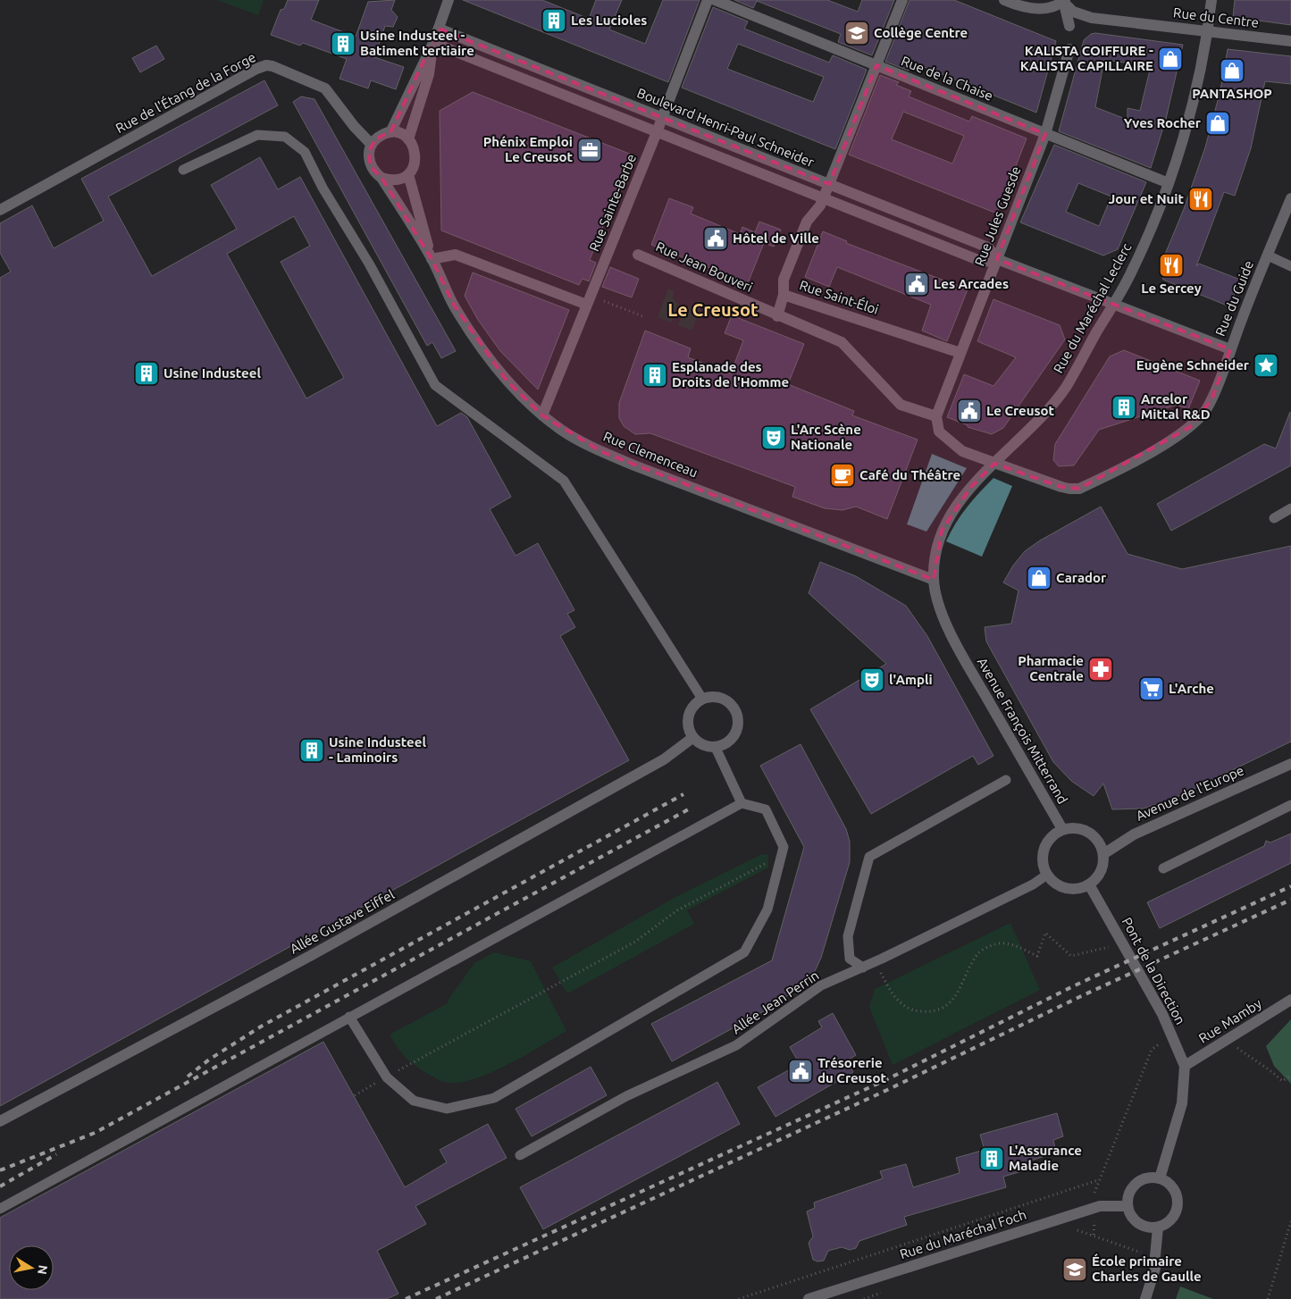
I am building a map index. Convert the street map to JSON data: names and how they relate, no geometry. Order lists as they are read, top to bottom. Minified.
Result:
{"streets":{"street":["Rue du Centre","Rue de la Chaise","Rue de l'Étang de la Forge","Boulevard Henri-Paul Schneider","Rue Sainte-Barbe","Rue Jules Guesde","Rue Jean Bouveri","Rue Saint-Éloi","Rue du Guide","Rue du Maréchal Leclerc","Rue Clemenceau","Avenue François Mitterrand","Avenue de l'Europe","Allée Gustave Eiffel","Pont de la Direction","Rue Mamby","Rue du Maréchal Foch"],"lane":["Allée Jean Perrin"]},"crossings":[["Rue du Centre","Rue du Maréchal Leclerc"],["Rue de la Chaise","Rue Jules Guesde"],["Rue de la Chaise","Rue Saint-Éloi"],["Rue de la Chaise","Rue du Maréchal Leclerc"],["Rue de l'Étang de la Forge","Rue Clemenceau"],["Boulevard Henri-Paul Schneider","Rue Sainte-Barbe"],["Boulevard Henri-Paul Schneider","Rue Jules Guesde"],["Boulevard Henri-Paul Schneider","Rue Saint-Éloi"],["Boulevard Henri-Paul Schneider","Rue du Guide"],["Boulevard Henri-Paul Schneider","Rue du Maréchal Leclerc"],["Rue Sainte-Barbe","Rue Clemenceau"],["Rue Jules Guesde","Rue Jean Bouveri"],["Rue Jules Guesde","Rue Saint-Éloi"],["Rue du Guide","Rue du Maréchal Leclerc"],["Rue du Maréchal Leclerc","Rue Clemenceau"],["Rue du Maréchal Leclerc","Avenue François Mitterrand"],["Rue Clemenceau","Avenue François Mitterrand"],["Avenue François Mitterrand","Avenue de l'Europe"],["Avenue François Mitterrand","Pont de la Direction"],["Avenue François Mitterrand","Allée Jean Perrin"],["Avenue de l'Europe","Pont de la Direction"],["Avenue de l'Europe","Allée Jean Perrin"],["Pont de la Direction","Allée Jean Perrin"],["Pont de la Direction","Rue Mamby"],["Pont de la Direction","Rue du Maréchal Foch"]],"districts":["Le Creusot"],"places":{"building":["Les Lucioles","Usine Industeel - Batiment tertiaire","Usine Industeel","Esplanade des Droits de l'Homme","Arcelor Mittal R&D","Usine Industeel - Laminoirs","L'Assurance Maladie"],"school or university":["Collège Centre","École primaire Charles de Gaulle"],"shop":["KALISTA COIFFURE - KALISTA CAPILLAIRE","PANTASHOP","Yves Rocher","Carador"],"office":["Phénix Emploi Le Creusot"],"restaurant":["Jour et Nuit","Le Sercey"],"public building":["Hôtel de Ville","Les Arcades","Le Creusot","Trésorerie du Creusot"],"place":["Eugène Schneider"],"theatre":["L'Arc Scène Nationale","l'Ampli"],"cafe":["Café du Théâtre"],"pharmacy":["Pharmacie Centrale"],"supermarket":["L'Arche"]},"north":"right"}
